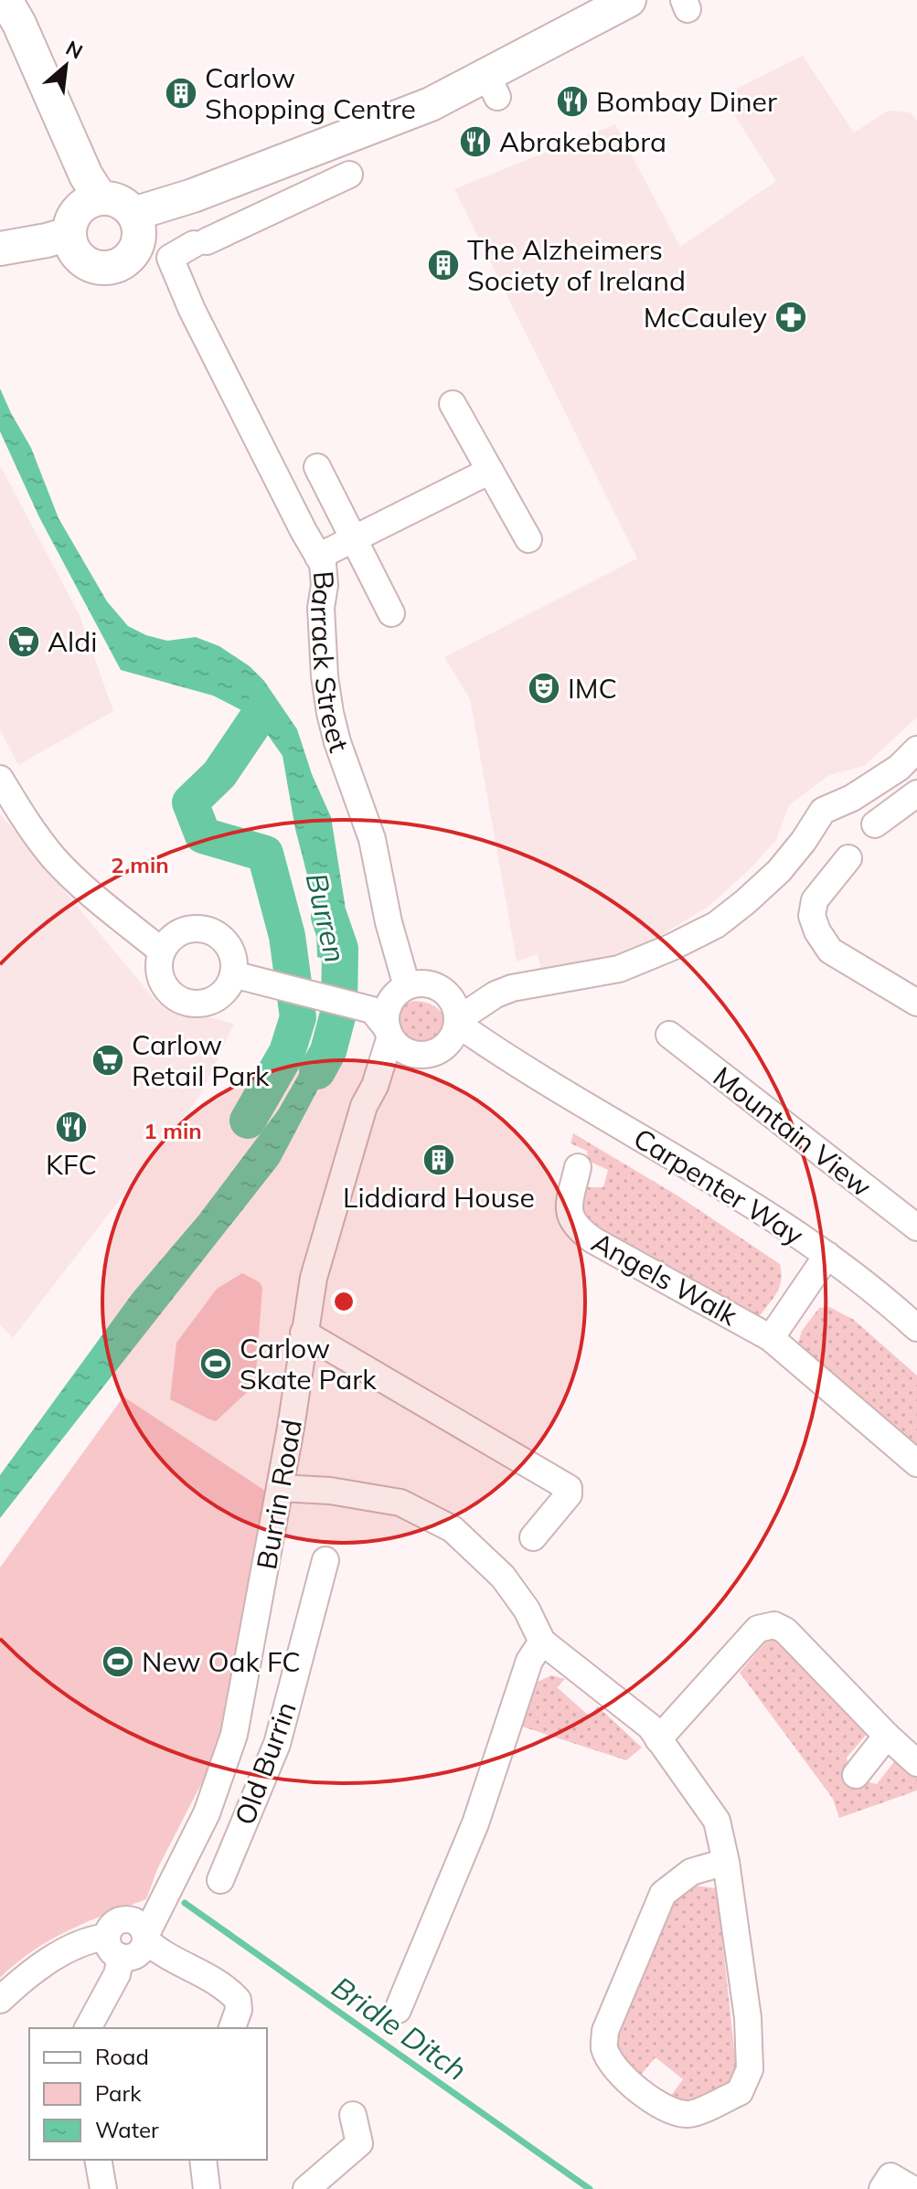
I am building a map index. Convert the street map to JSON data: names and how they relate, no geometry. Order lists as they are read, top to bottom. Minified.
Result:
{"streets":{"street":["Barrack Street","Mountain View","Carpenter Way","Angels Walk","Burrin Road","Old Burrin"]},"crossings":[["Barrack Street","Carpenter Way"],["Barrack Street","Burrin Road"],["Carpenter Way","Angels Walk"],["Carpenter Way","Burrin Road"]],"water":["Burren","Bridle Ditch"],"places":{"building":["Carlow Shopping Centre","The Alzheimers Society of Ireland","Liddiard House"],"restaurant":["Bombay Diner","Abrakebabra","KFC"],"pharmacy":["McCauley"],"supermarket":["Aldi","Carlow Retail Park"],"theatre":["IMC"],"sports":["Carlow Skate Park","New Oak FC"]},"legend":["Road","Park","Water"],"north":"top right","rings":["2 min","1 min"]}
